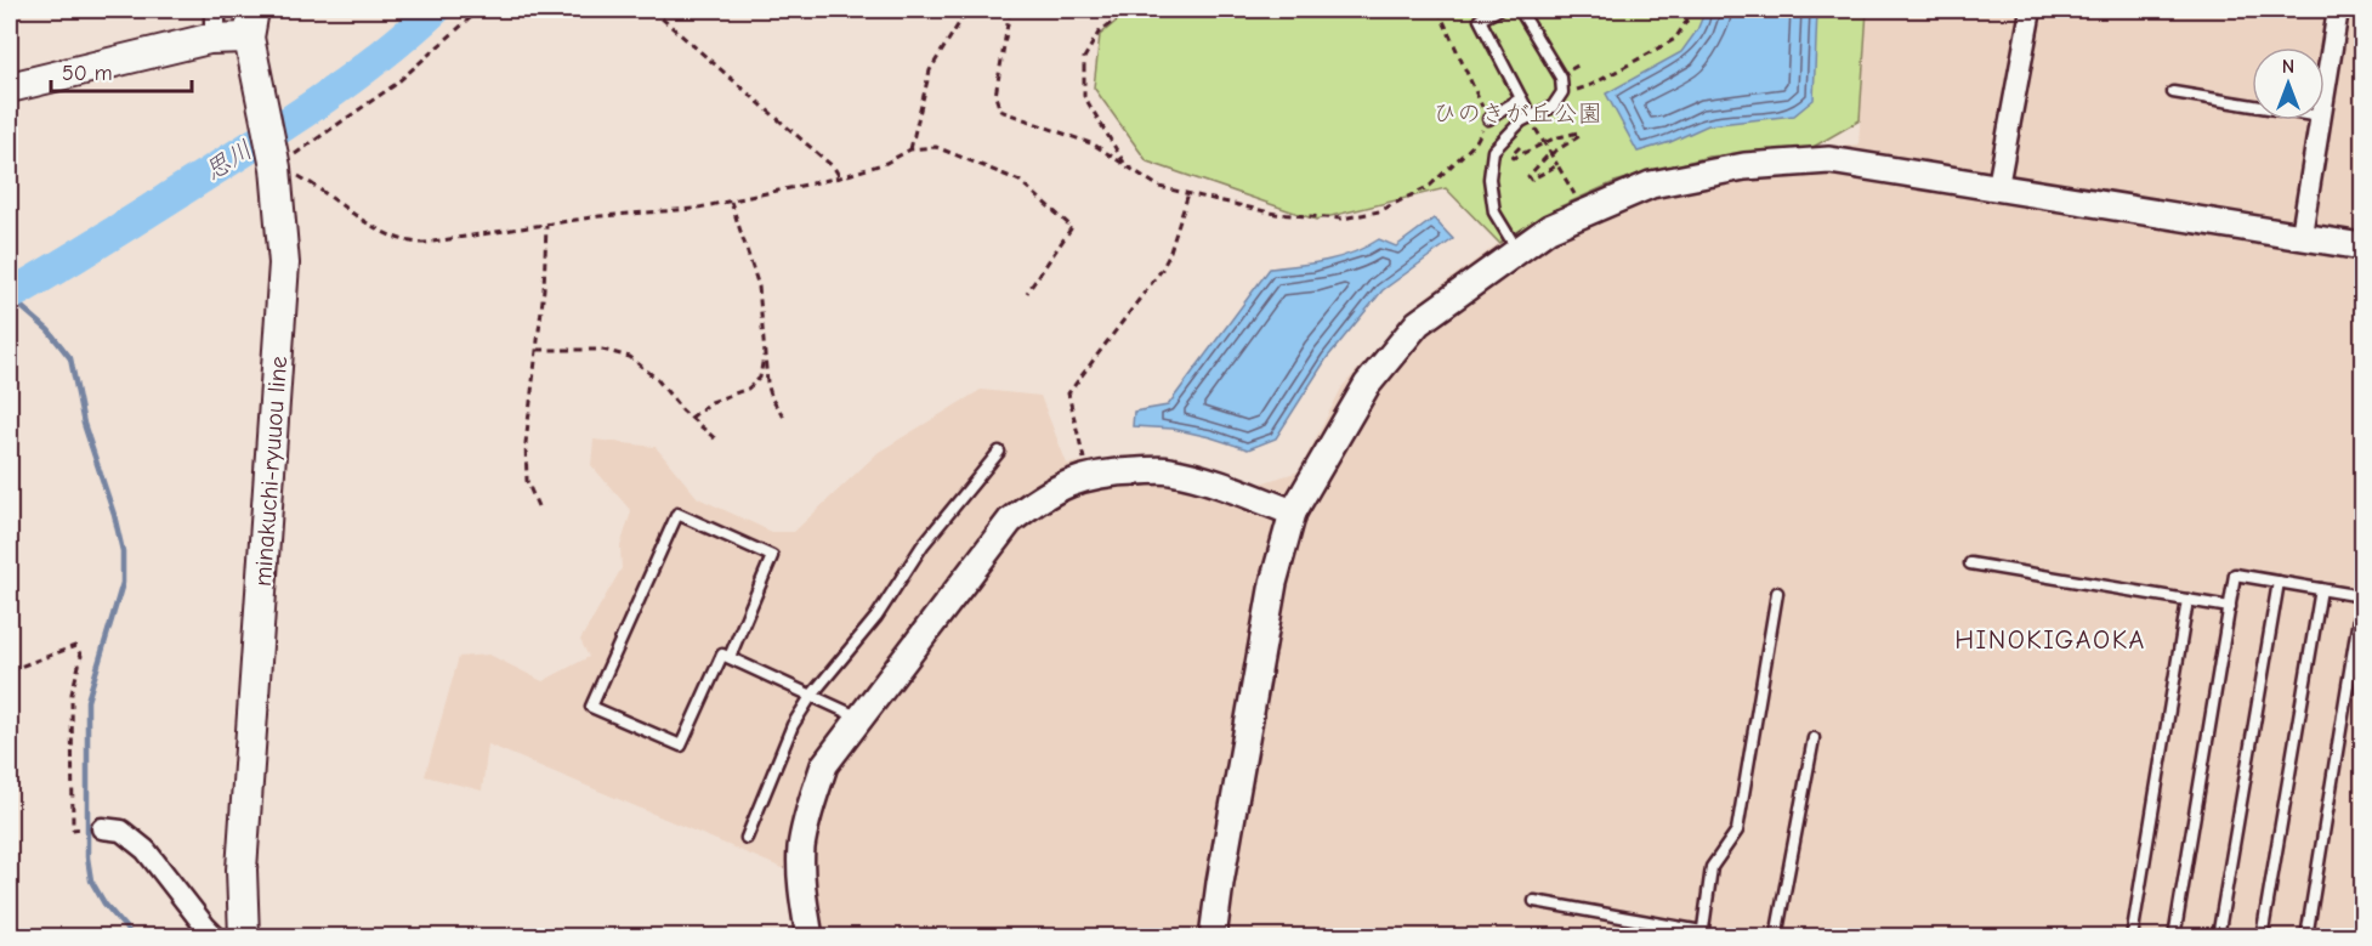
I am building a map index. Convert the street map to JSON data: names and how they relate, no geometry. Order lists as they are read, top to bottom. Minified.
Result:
{"streets":{"main road":["minakuchi-ryuuou line"]},"districts":["HINOKIGAOKA"],"water":["思川"],"parks":["ひのきが丘公園"],"scale_bar":"50 m","north":"top"}
